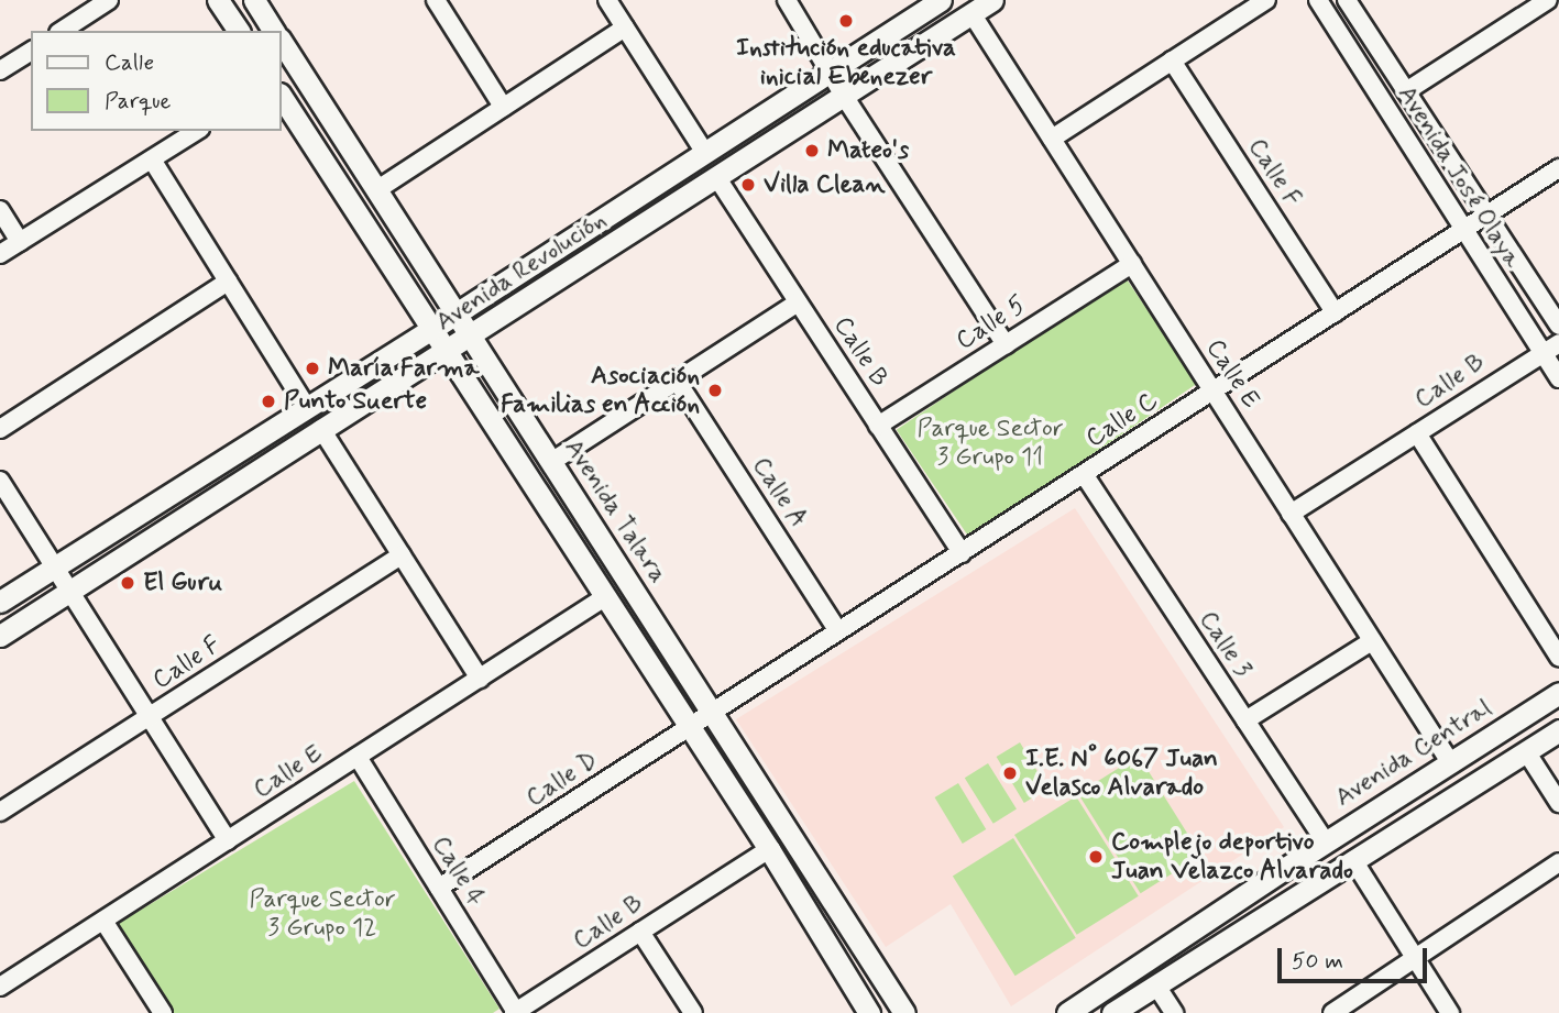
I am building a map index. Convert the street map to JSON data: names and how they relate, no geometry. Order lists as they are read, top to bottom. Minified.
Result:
{"streets":{"street":["Calle F","Avenida José Olaya","Avenida Revolución","Calle 5","Calle B","Calle E","Calle C","Calle A","Avenida Talara","Calle 3","Avenida Central","Calle D","Calle 4"]},"crossings":[["Calle F","Calle C"],["Avenida José Olaya","Calle B"],["Avenida José Olaya","Calle C"],["Avenida Revolución","Calle B"],["Avenida Revolución","Calle E"],["Avenida Revolución","Avenida Talara"],["Calle 5","Calle B"],["Calle 5","Calle E"],["Calle B","Calle E"],["Calle B","Calle C"],["Calle B","Calle 4"],["Calle E","Calle C"],["Calle E","Avenida Central"],["Calle E","Calle 4"],["Calle C","Calle A"],["Calle C","Avenida Talara"],["Calle C","Calle 3"],["Calle C","Calle D"],["Avenida Talara","Calle D"],["Calle 3","Avenida Central"],["Calle D","Calle 4"]],"parks":["Parque Sector 3 Grupo 11","Parque Sector 3 Grupo 12"],"places":["Institución educativa inicial Ebenezer","Mateo's","Villa Clean","María Farma","Asociación Familias en Acción","Punto Suerte","El Guru","I.E. N° 6067 Juan Velasco Alvarado","Complejo deportivo Juan Velazco Alvarado"],"legend":["Calle","Parque"],"scale_bar":"50 m"}
